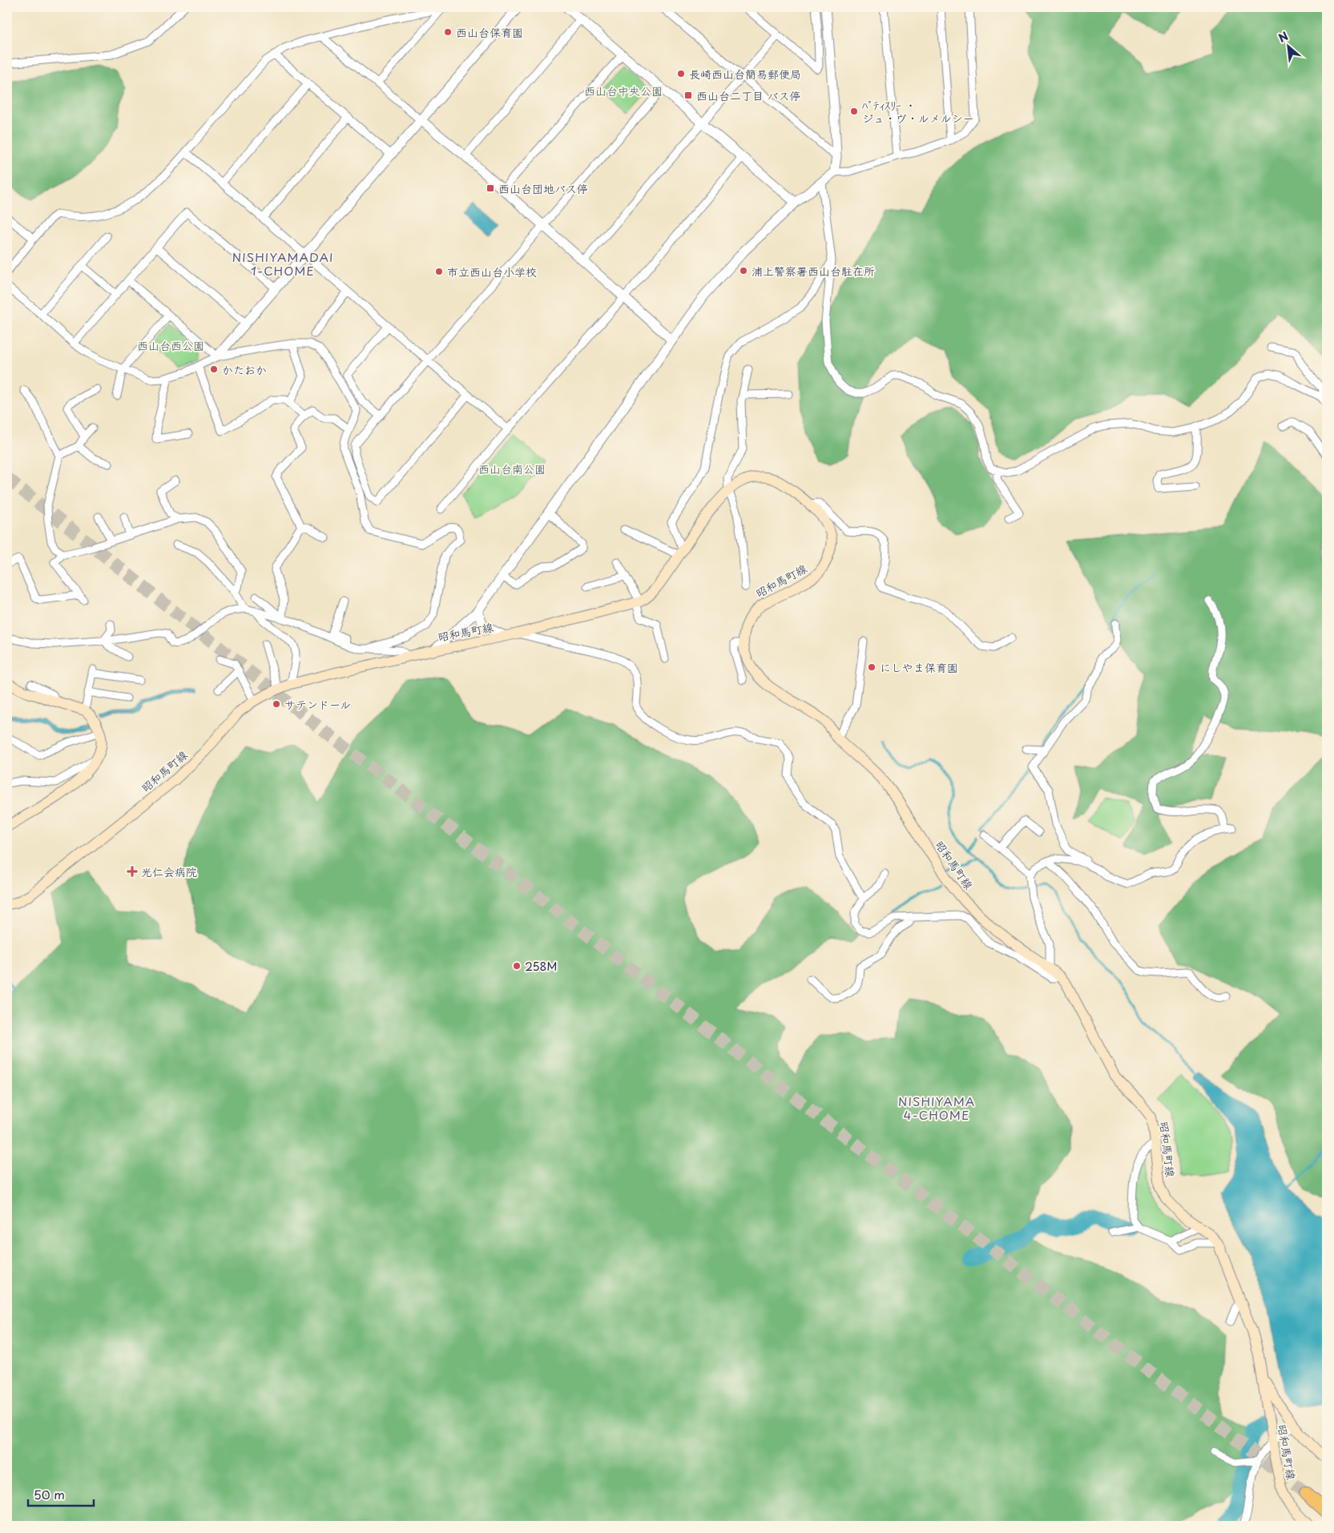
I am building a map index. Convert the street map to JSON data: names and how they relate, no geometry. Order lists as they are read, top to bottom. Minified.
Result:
{"streets":{"main road":["昭和馬町線"]},"districts":["NISHIYAMADAI 1-CHOME","NISHIYAMA 4-CHOME"],"parks":["西山台中央公園","西山台西公園","西山台南公園"],"places":{"other":["西山台保育園","長崎西山台簡易郵便局","ﾊﾟﾃｨｽﾘｰ ・ ジュ・ヴ・ルメルシー","浦上警察署西山台駐在所","市立西山台小学校","かたおか","にしやま保育園","サテンドール","258M"],"transit":["西山台二丁目 バス停","西山台団地バス停"],"health":["光仁会病院"]},"scale_bar":"50 m","north":"top left"}
